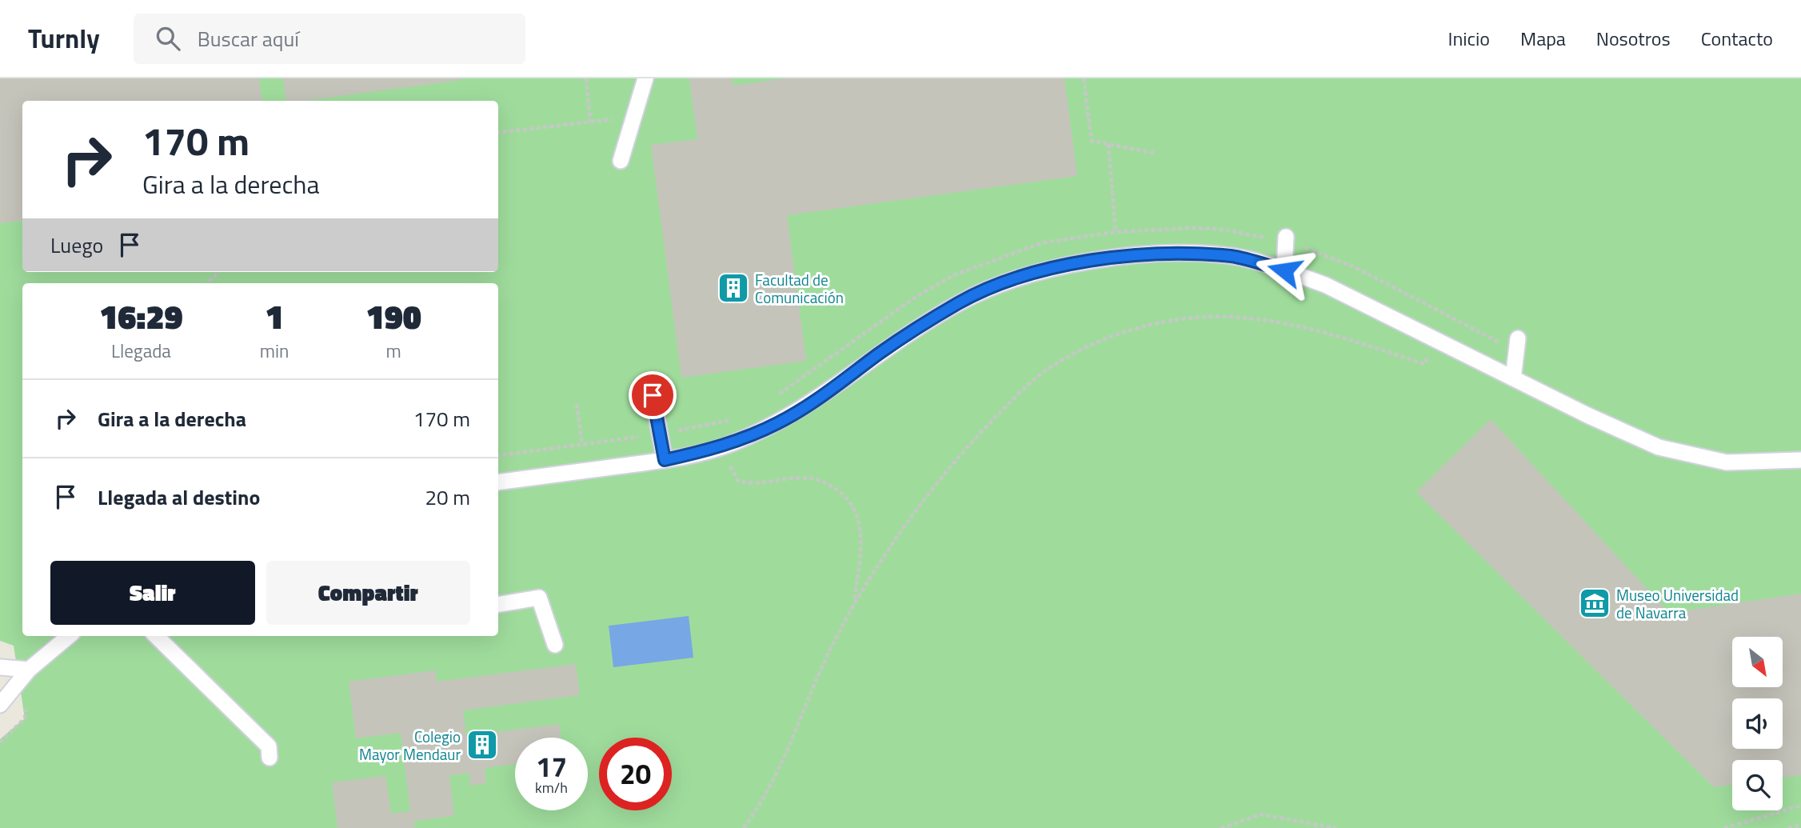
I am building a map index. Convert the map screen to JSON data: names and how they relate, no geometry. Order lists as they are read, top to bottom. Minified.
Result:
{"places":{"building":["Facultad de Comunicación","Colegio Mayor Mendaur"],"museum":["Museo Universidad de Navarra"]},"north":"bottom right","page":{"header":"Turnly","search":"Buscar aquí","nav":["Inicio","Mapa","Nosotros","Contacto"],"turn":["170 m","Gira a la derecha"],"then":"Luego","eta":["16:29","Llegada","1","min","190","m"],"list":[{"name":"Gira a la derecha","value":"170 m"},{"name":"Llegada al destino","value":"20 m"}],"buttons":["Salir","Compartir"],"speed":"17 km/h","limit":"20"}}
